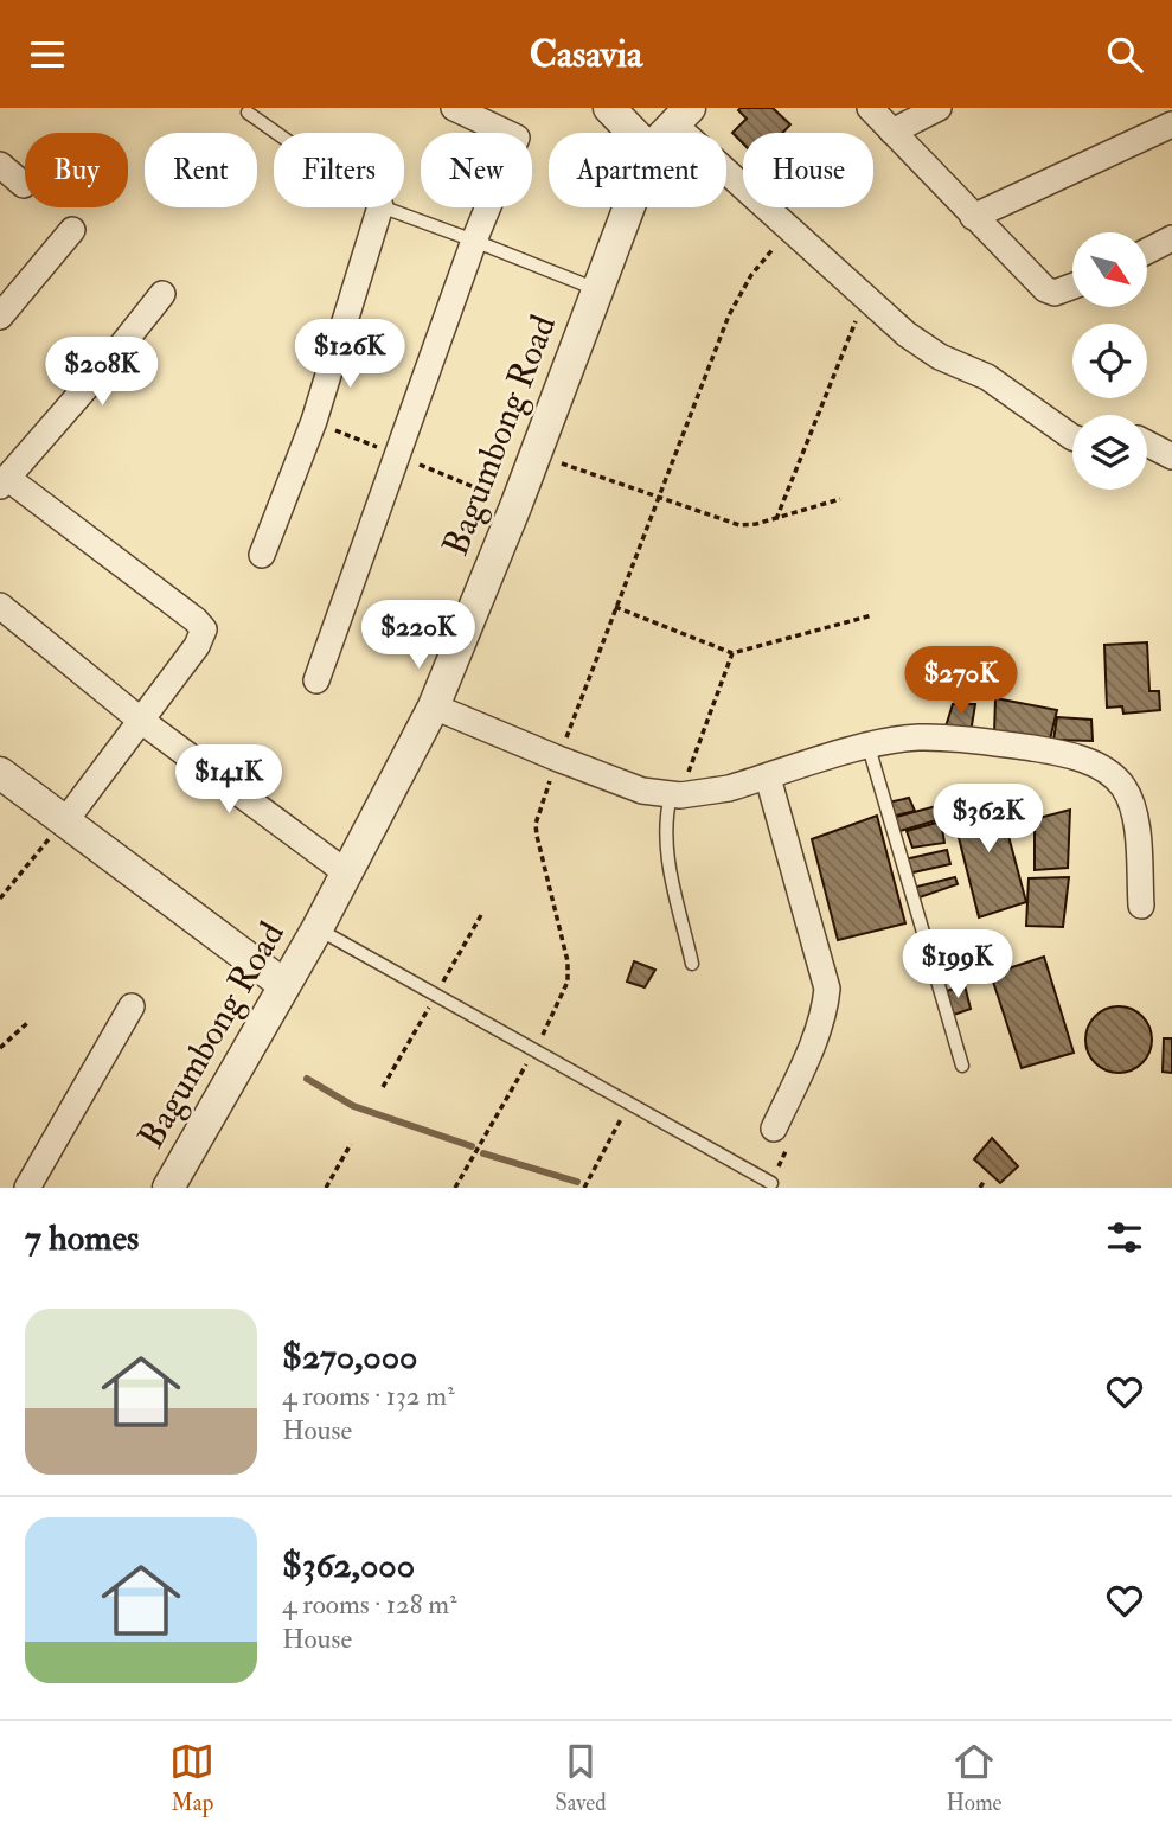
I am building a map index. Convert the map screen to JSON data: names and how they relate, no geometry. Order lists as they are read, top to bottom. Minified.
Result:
{"streets":{"street":["Bagumbong Road"]},"north":"bottom right","page":{"header":"Casavia","chip":["Buy","Rent","Filters","New","Apartment","House"],"price":["$126K","$208K","$220K","$270K","$141K","$362K","$199K"],"heading":"7 homes","list":[{"name":"$270,000","note":"4 rooms · 132 m² · House"},{"name":"$362,000","note":"4 rooms · 128 m² · House"}],"tabs":["Map","Saved","Home"]}}
